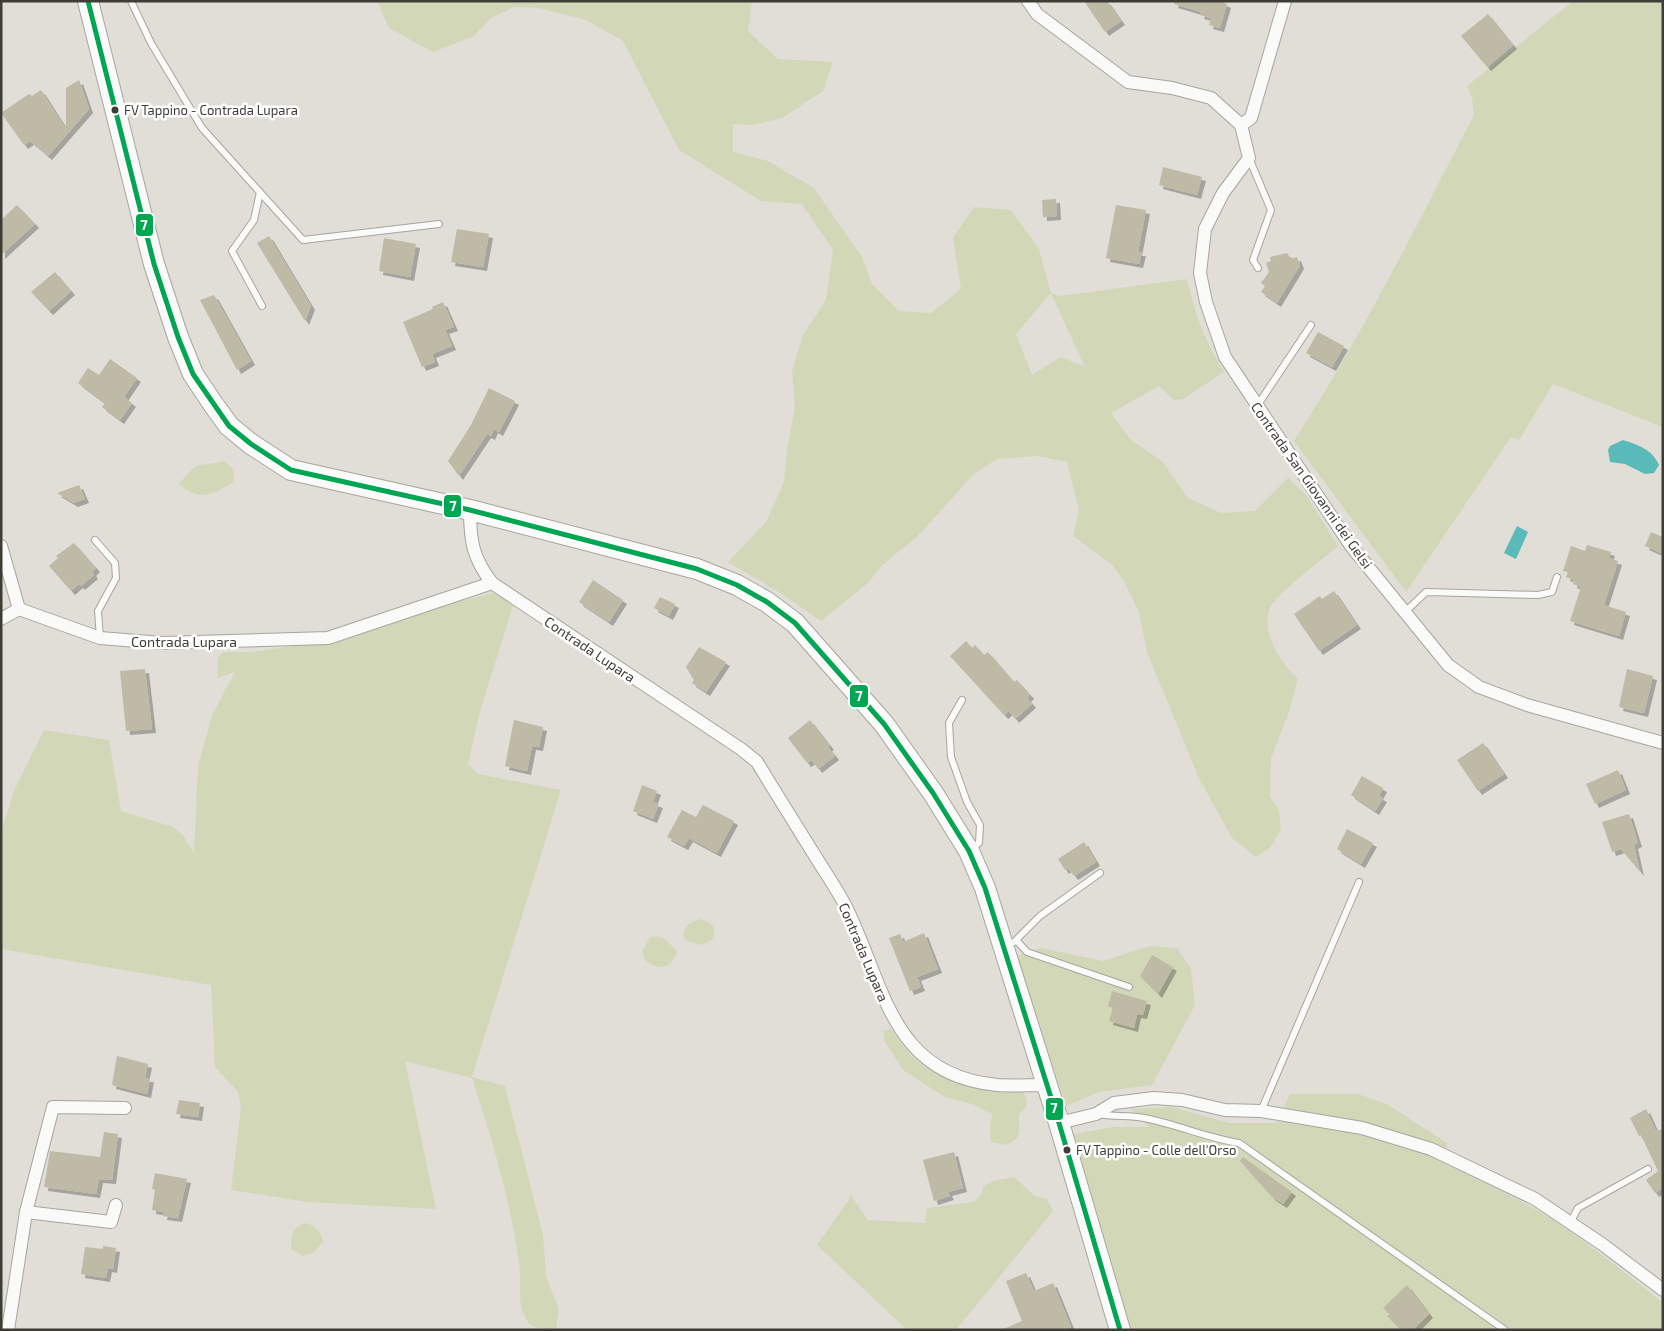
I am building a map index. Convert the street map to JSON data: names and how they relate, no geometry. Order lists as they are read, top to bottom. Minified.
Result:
{"streets":{"street":["Contrada San Giovanni dei Gelsi","Contrada Lupara"]},"places":["FV Tappino - Contrada Lupara","FV Tappino - Colle dell'Orso"],"lines":["transit line 7"]}
